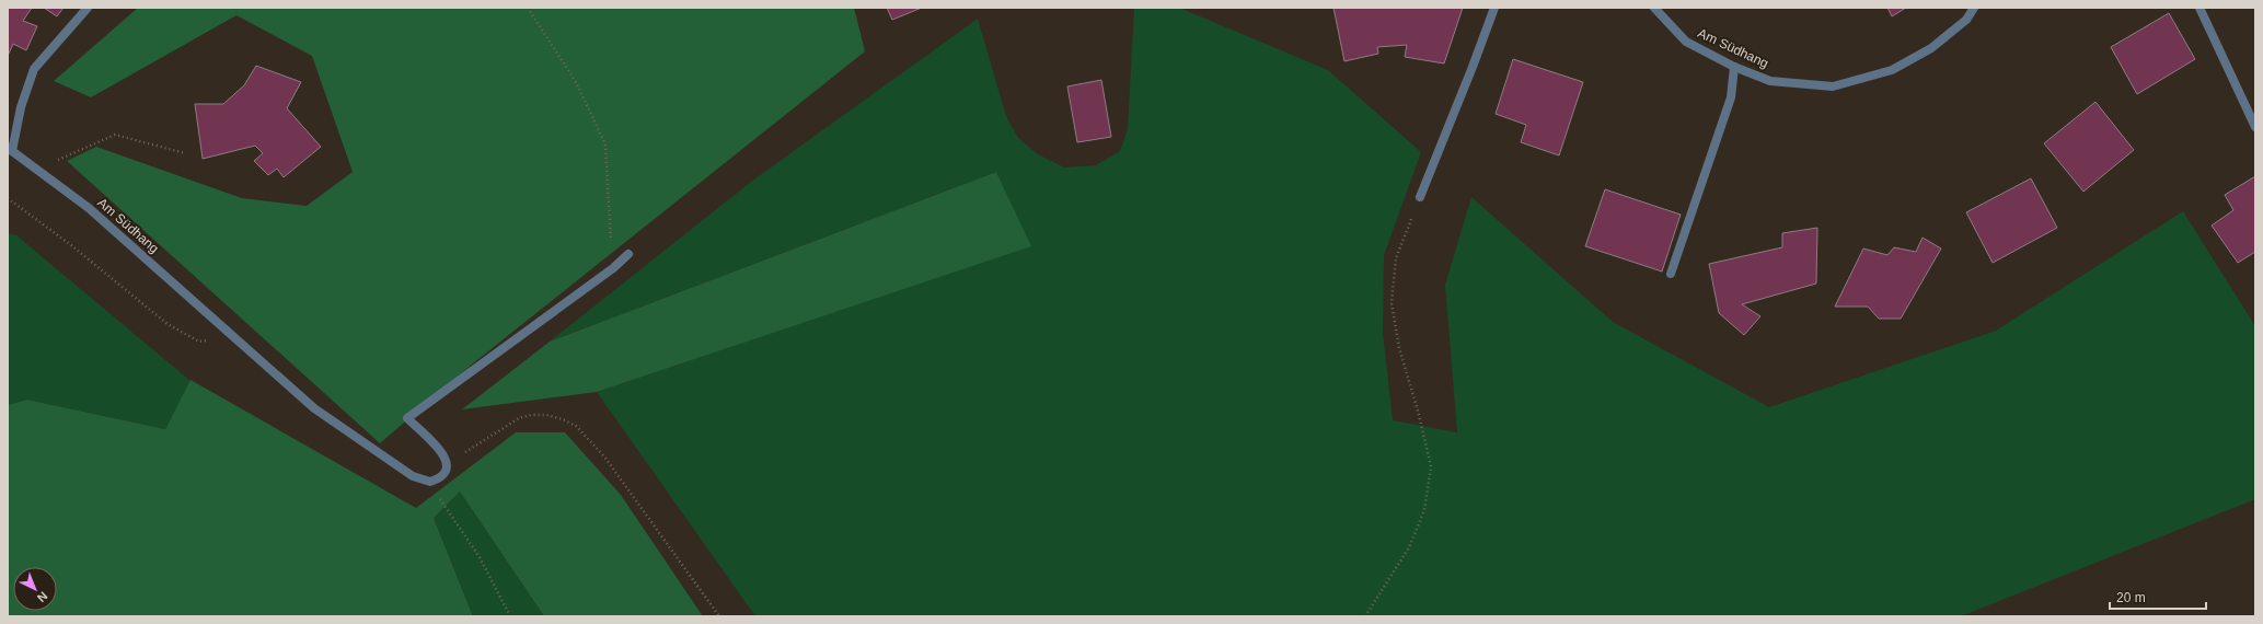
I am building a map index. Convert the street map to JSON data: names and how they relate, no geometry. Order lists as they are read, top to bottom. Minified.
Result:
{"streets":{"street":["Am Südhang"]},"scale_bar":"20 m","north":"bottom right"}
